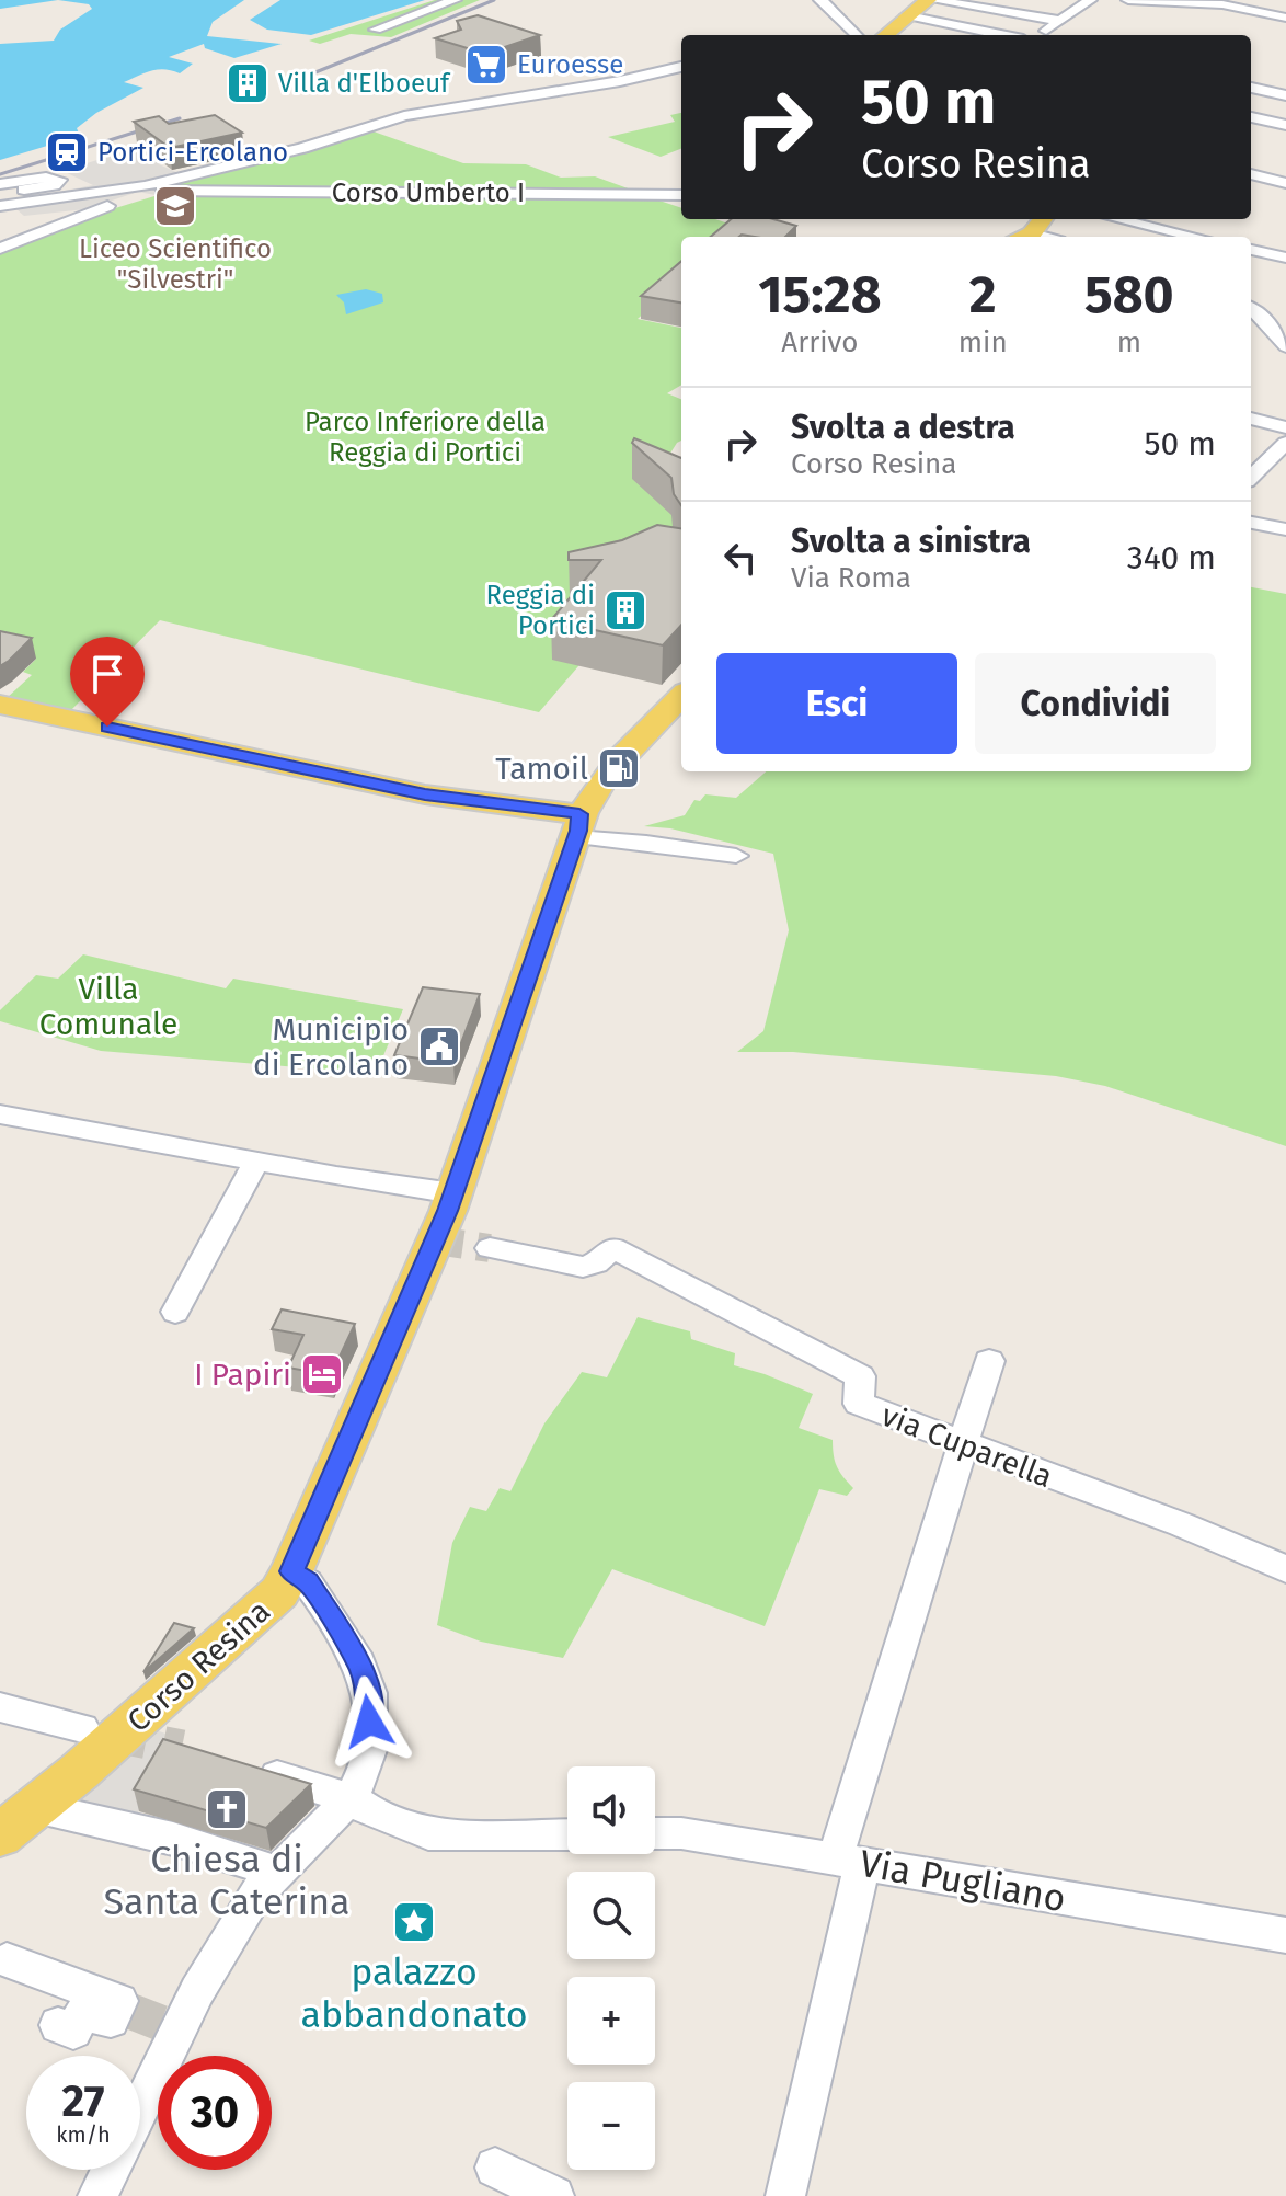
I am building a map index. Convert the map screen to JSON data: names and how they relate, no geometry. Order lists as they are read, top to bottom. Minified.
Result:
{"streets":{"main road":["Corso Resina"],"street":["Corso Umberto I","via Cuparella","Via Pugliano"]},"parks":["Parco Inferiore della Reggia di Portici","Villa Comunale"],"places":{"supermarket":["Euroesse"],"building":["Villa d'Elboeuf","Reggia di Portici"],"station":["Portici-Ercolano"],"school or university":["Liceo Scientifico \"Silvestri\""],"fuel station":["Tamoil"],"public building":["Municipio di Ercolano"],"hotel":["I Papiri"],"church":["Chiesa di Santa Caterina"],"place":["palazzo abbandonato"]},"page":{"turn":["50 m","Corso Resina"],"eta":["15:28","Arrivo","2","min","580","m"],"list":[{"name":"Svolta a destra","note":"Corso Resina","value":"50 m"},{"name":"Svolta a sinistra","note":"Via Roma","value":"340 m"}],"buttons":["Esci","Condividi"],"map_buttons":["+","−"],"speed":"27 km/h","limit":"30"}}
